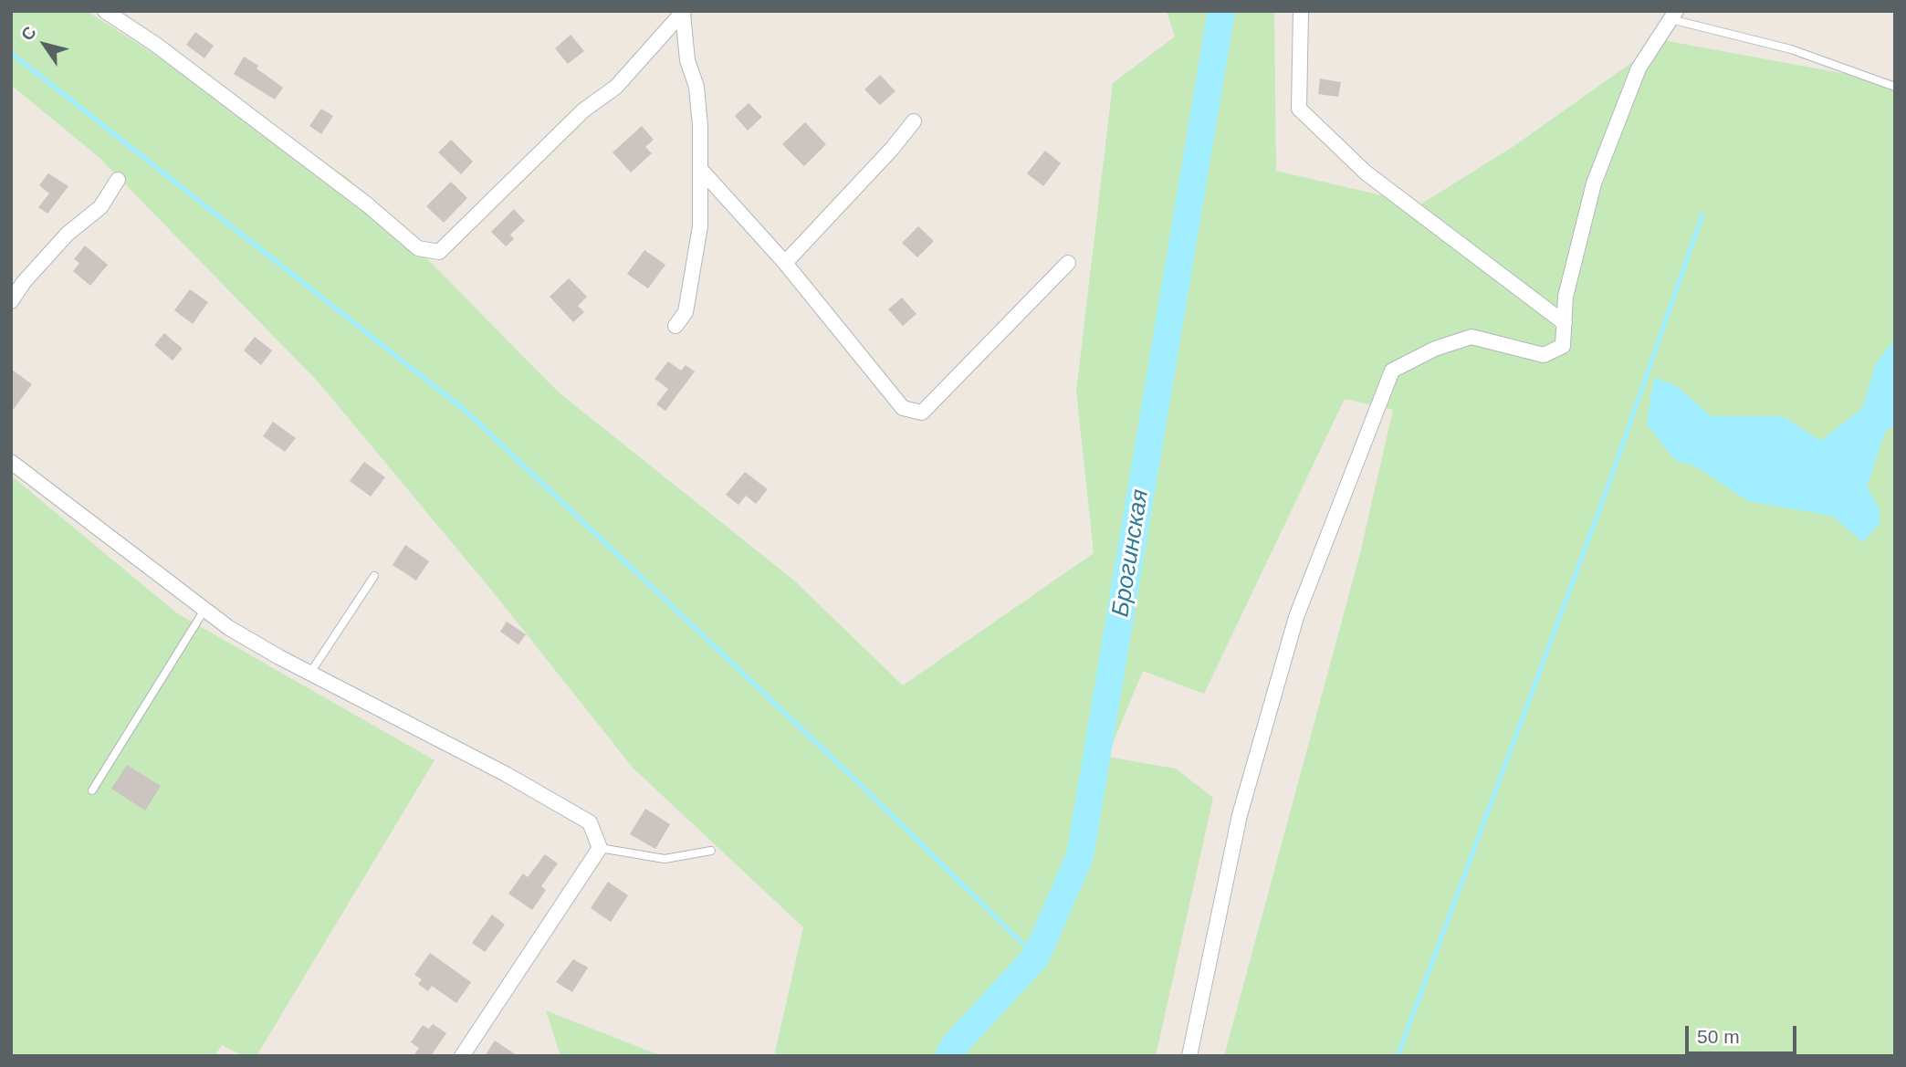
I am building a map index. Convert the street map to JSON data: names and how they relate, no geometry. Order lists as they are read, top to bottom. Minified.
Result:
{"water":["Брогинская"],"scale_bar":"50 m","north":"top left"}
